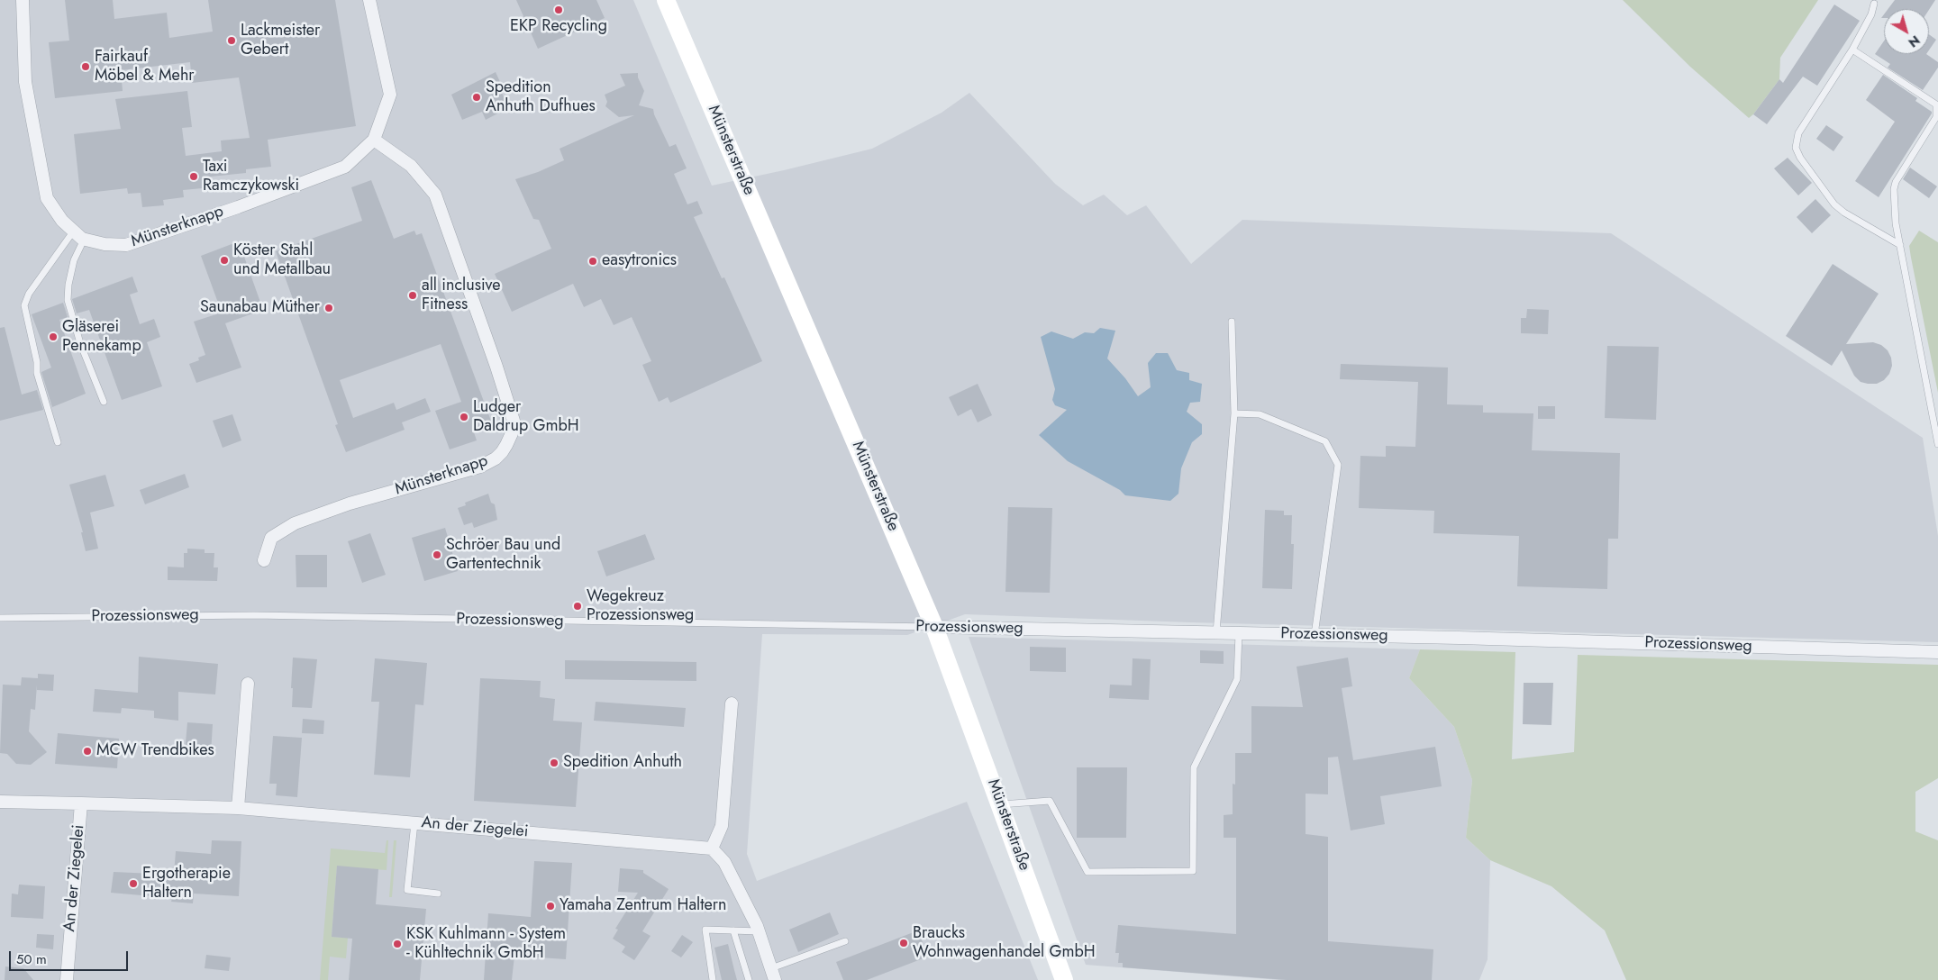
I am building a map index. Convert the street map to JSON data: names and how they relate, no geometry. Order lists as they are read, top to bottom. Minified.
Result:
{"streets":{"main road":["Münsterstraße"],"street":["Münsterknapp","Prozessionsweg","An der Ziegelei"]},"crossings":[["Münsterstraße","Prozessionsweg"]],"places":["EKP Recycling","Lackmeister Gebert","Fairkauf Möbel & Mehr","Spedition Anhuth Dufhues","Taxi Ramczykowski","Köster Stahl und Metallbau","easytronics","all inclusive Fitness","Saunabau Müther","Gläserei Pennekamp","Ludger Daldrup GmbH","Schröer Bau und Gartentechnik","Wegekreuz Prozessionsweg","MCW Trendbikes","Spedition Anhuth","Ergotherapie Haltern","Yamaha Zentrum Haltern","Braucks Wohnwagenhandel GmbH","KSK Kuhlmann - System - Kühltechnik GmbH"],"scale_bar":"50 m","north":"bottom right"}
